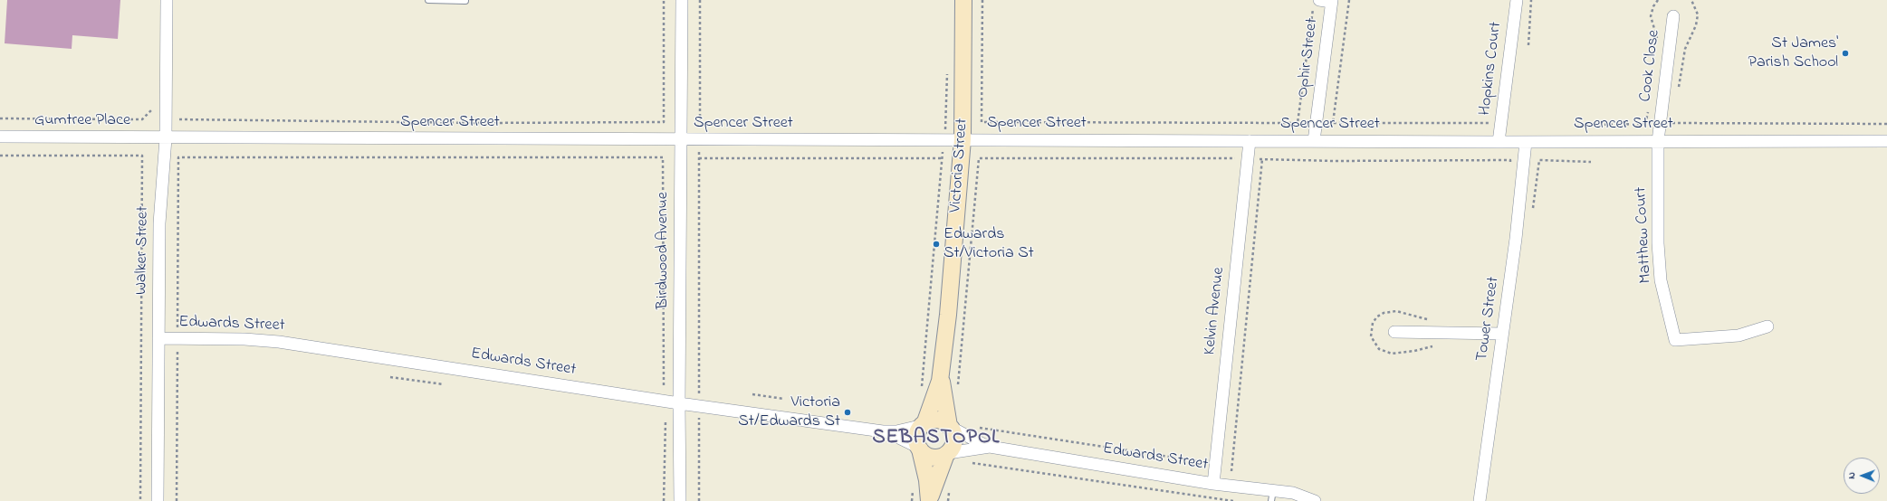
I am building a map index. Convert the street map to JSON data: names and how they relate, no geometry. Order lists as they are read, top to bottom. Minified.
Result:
{"streets":{"street":["Ophir Street","Cook Close","Hopkins Court","Gumtree Place","Spencer Street","Victoria Street","Matthew Court","Walker Street","Birdwood Avenue","Kelvin Avenue","Tower Street","Edwards Street"]},"crossings":[["Ophir Street","Spencer Street"],["Cook Close","Spencer Street"],["Cook Close","Matthew Court"],["Hopkins Court","Spencer Street"],["Gumtree Place","Spencer Street"],["Gumtree Place","Walker Street"],["Spencer Street","Victoria Street"],["Spencer Street","Matthew Court"],["Spencer Street","Walker Street"],["Spencer Street","Birdwood Avenue"],["Spencer Street","Kelvin Avenue"],["Spencer Street","Tower Street"],["Victoria Street","Edwards Street"],["Walker Street","Edwards Street"],["Birdwood Avenue","Edwards Street"],["Kelvin Avenue","Edwards Street"]],"districts":["SEBASTOPOL"],"places":["St James' Parish School","Edwards St/Victoria St","Victoria St/Edwards St"],"north":"left"}
